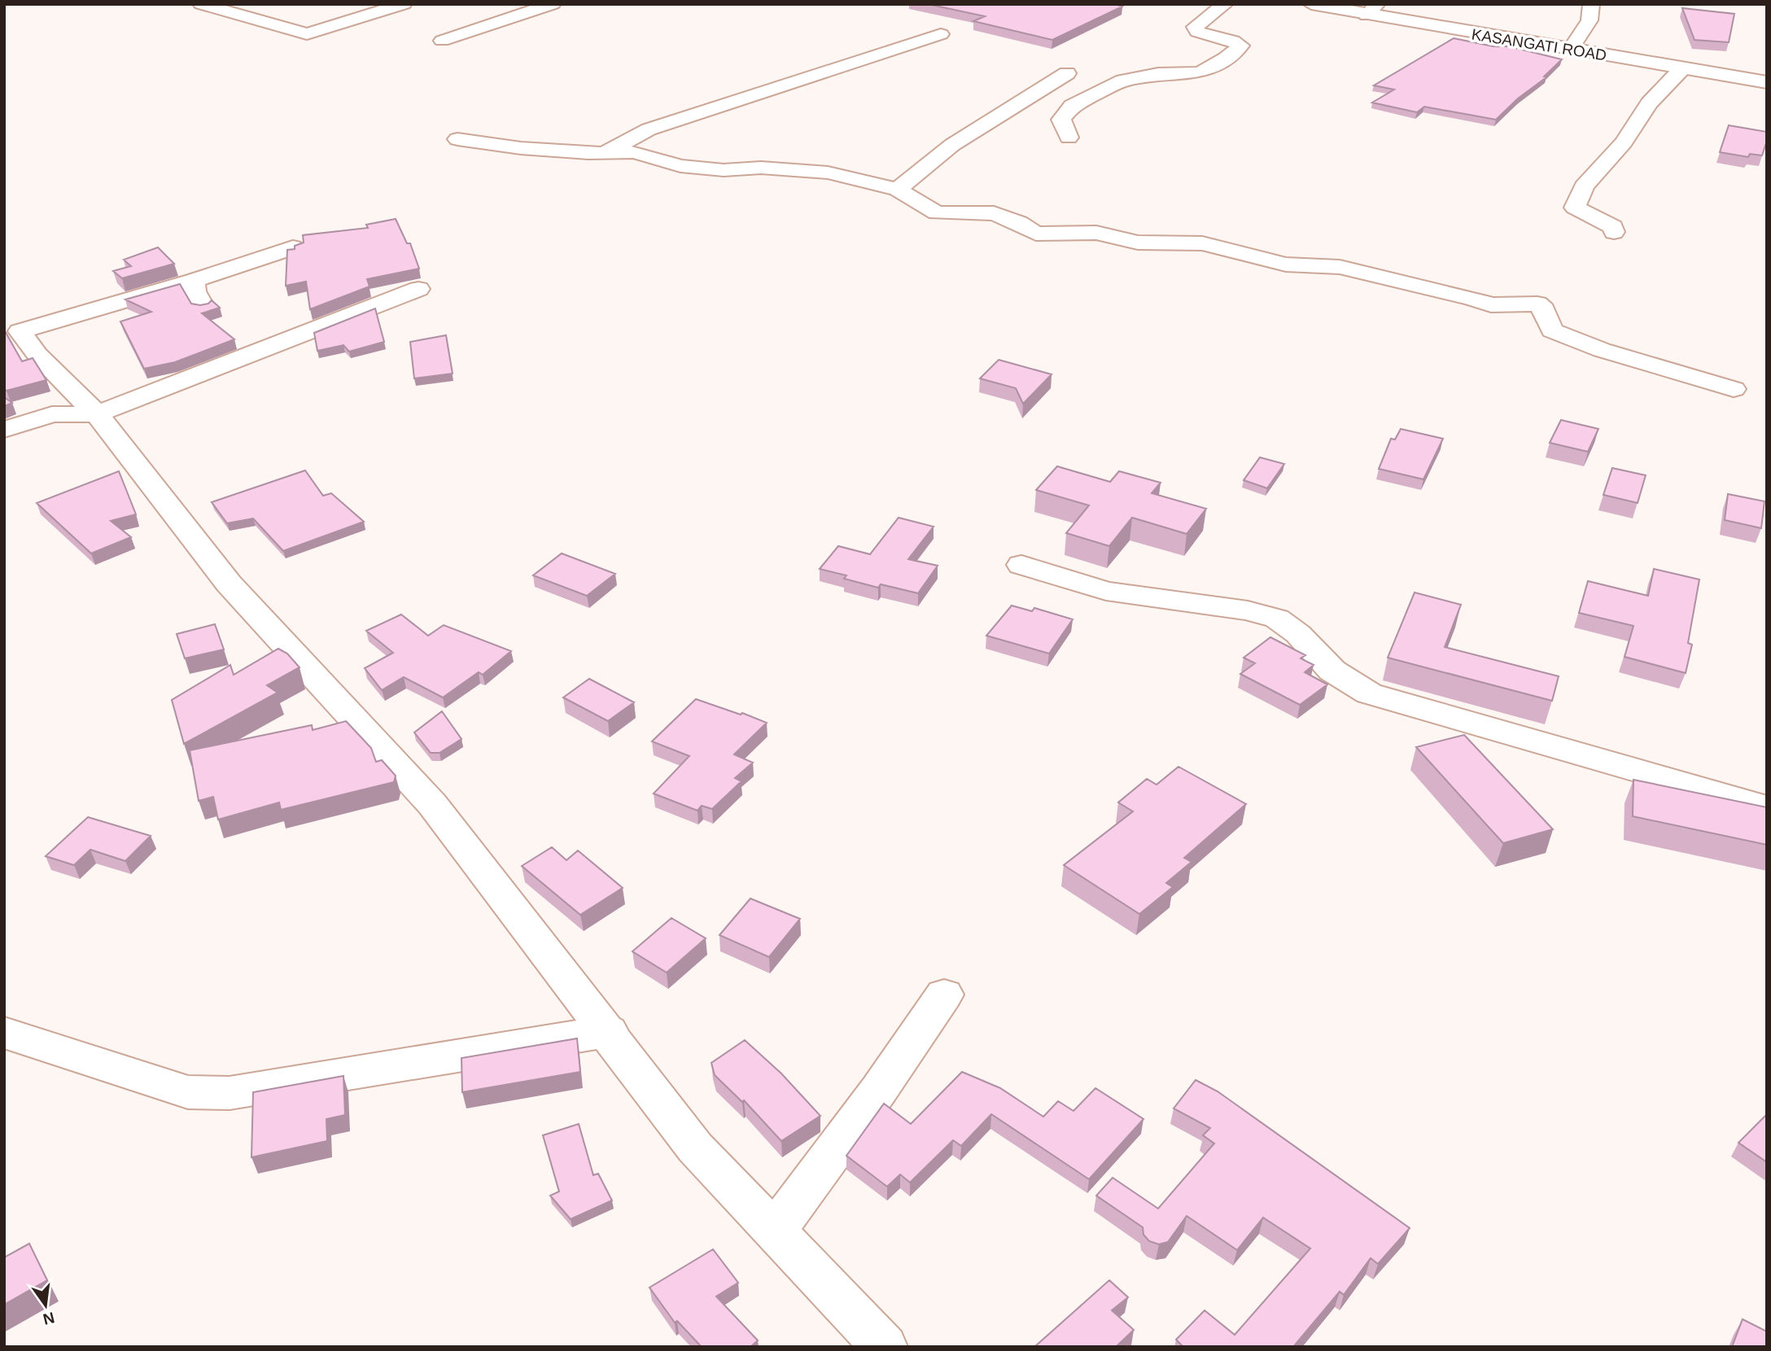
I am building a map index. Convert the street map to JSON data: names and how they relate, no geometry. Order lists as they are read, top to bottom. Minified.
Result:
{"streets":{"street":["KASANGATI ROAD"]},"north":"bottom"}
